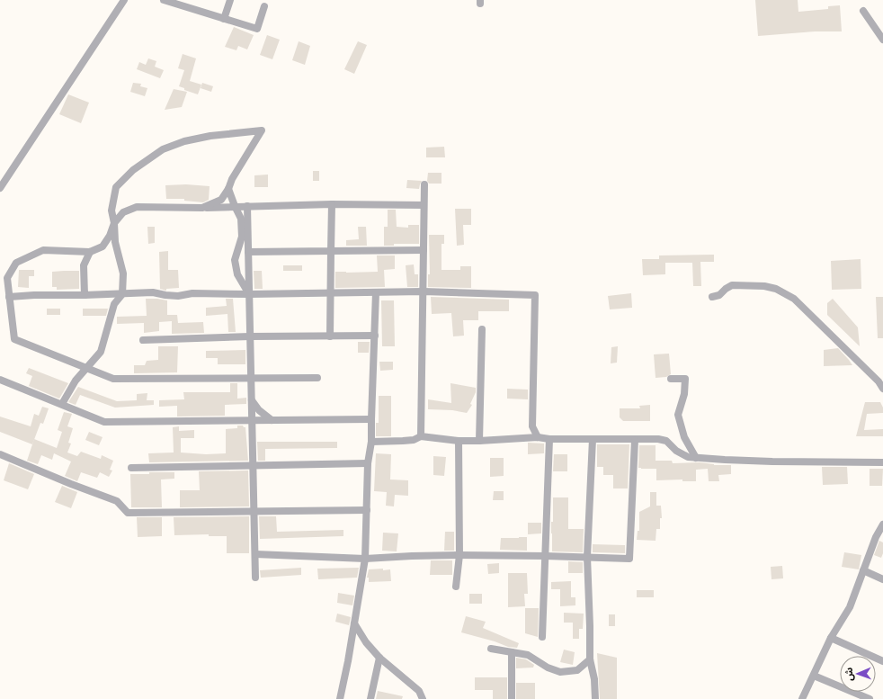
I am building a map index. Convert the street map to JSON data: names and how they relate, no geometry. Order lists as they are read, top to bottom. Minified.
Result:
{"north":"left"}
